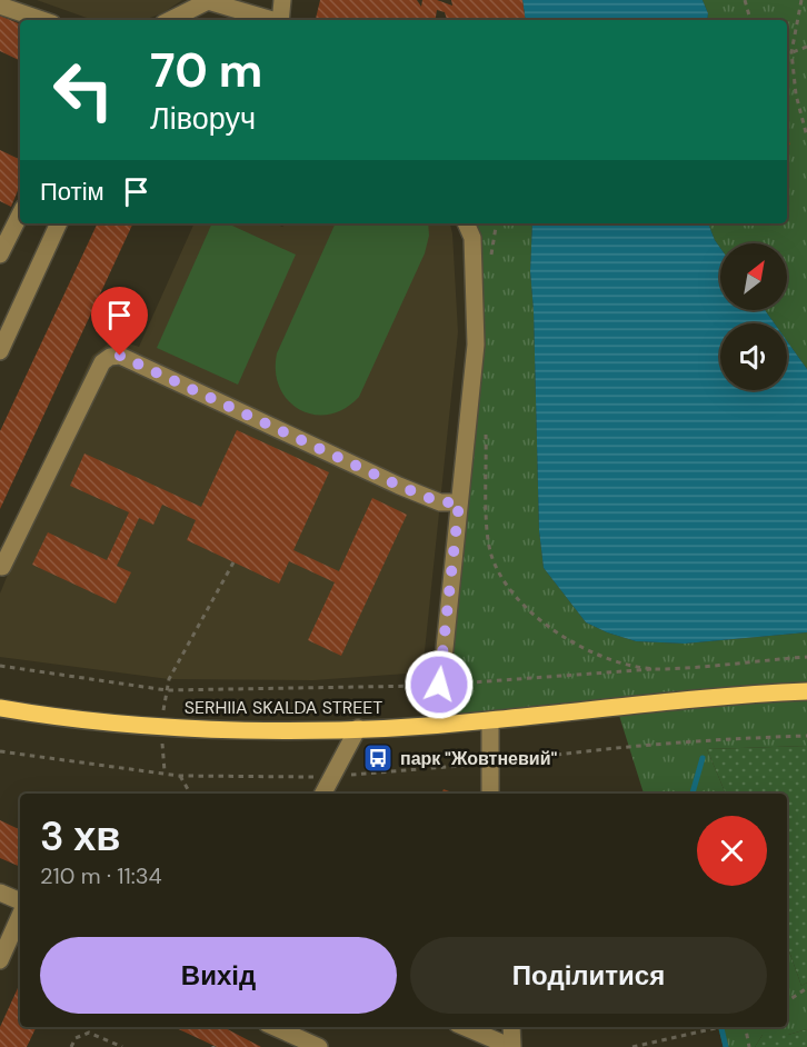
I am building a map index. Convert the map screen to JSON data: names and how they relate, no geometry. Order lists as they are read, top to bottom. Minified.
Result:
{"streets":{"main road":["SERHIIA SKALDA STREET"]},"places":{"bus stop":["парк \"Жовтневий\""]},"north":"top right","page":{"turn":["70 m","Ліворуч"],"then":"Потім","heading":["3 хв","210 m · 11:34"],"buttons":["Вихід","Поділитися"]}}
